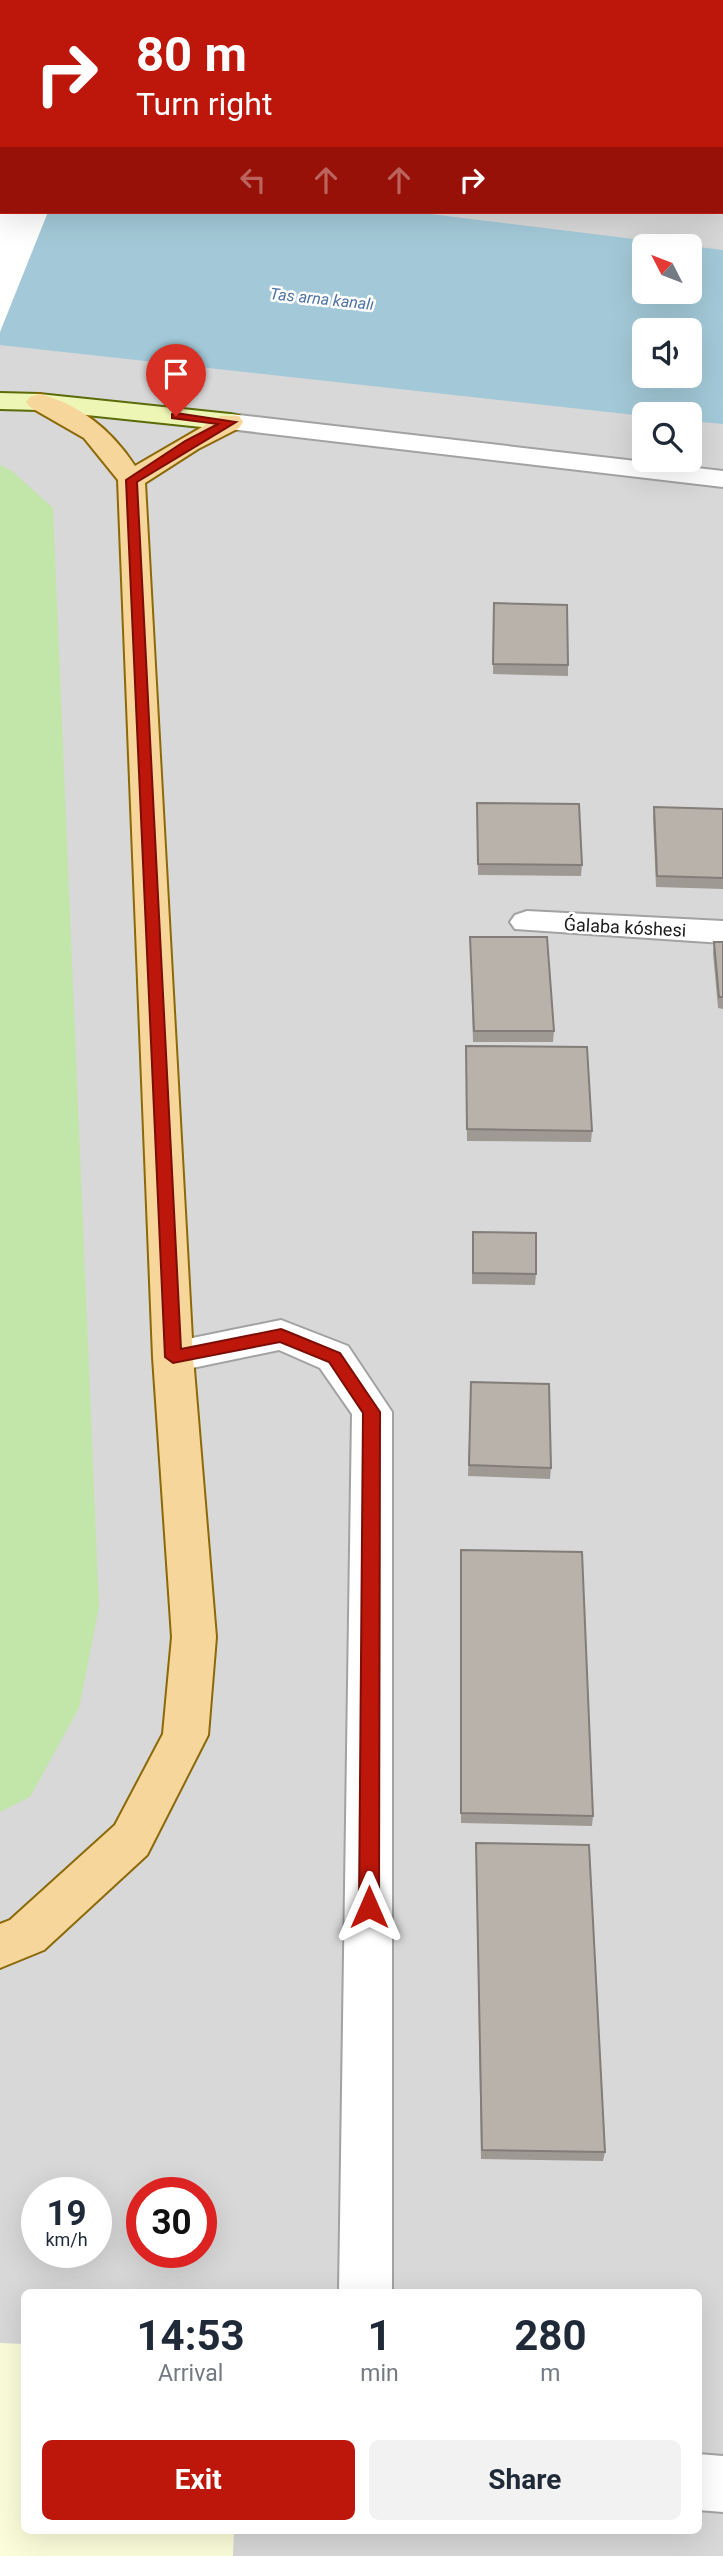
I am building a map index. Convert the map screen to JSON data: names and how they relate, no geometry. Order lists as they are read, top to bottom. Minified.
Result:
{"streets":{"street":["Ǵalaba kóshesi"]},"water":["Tas arna kanalı"],"north":"top left","page":{"turn":["80 m","Turn right"],"speed":"19 km/h","limit":"30","eta":["14:53","Arrival","1","min","280","m"],"buttons":["Exit","Share"]}}
